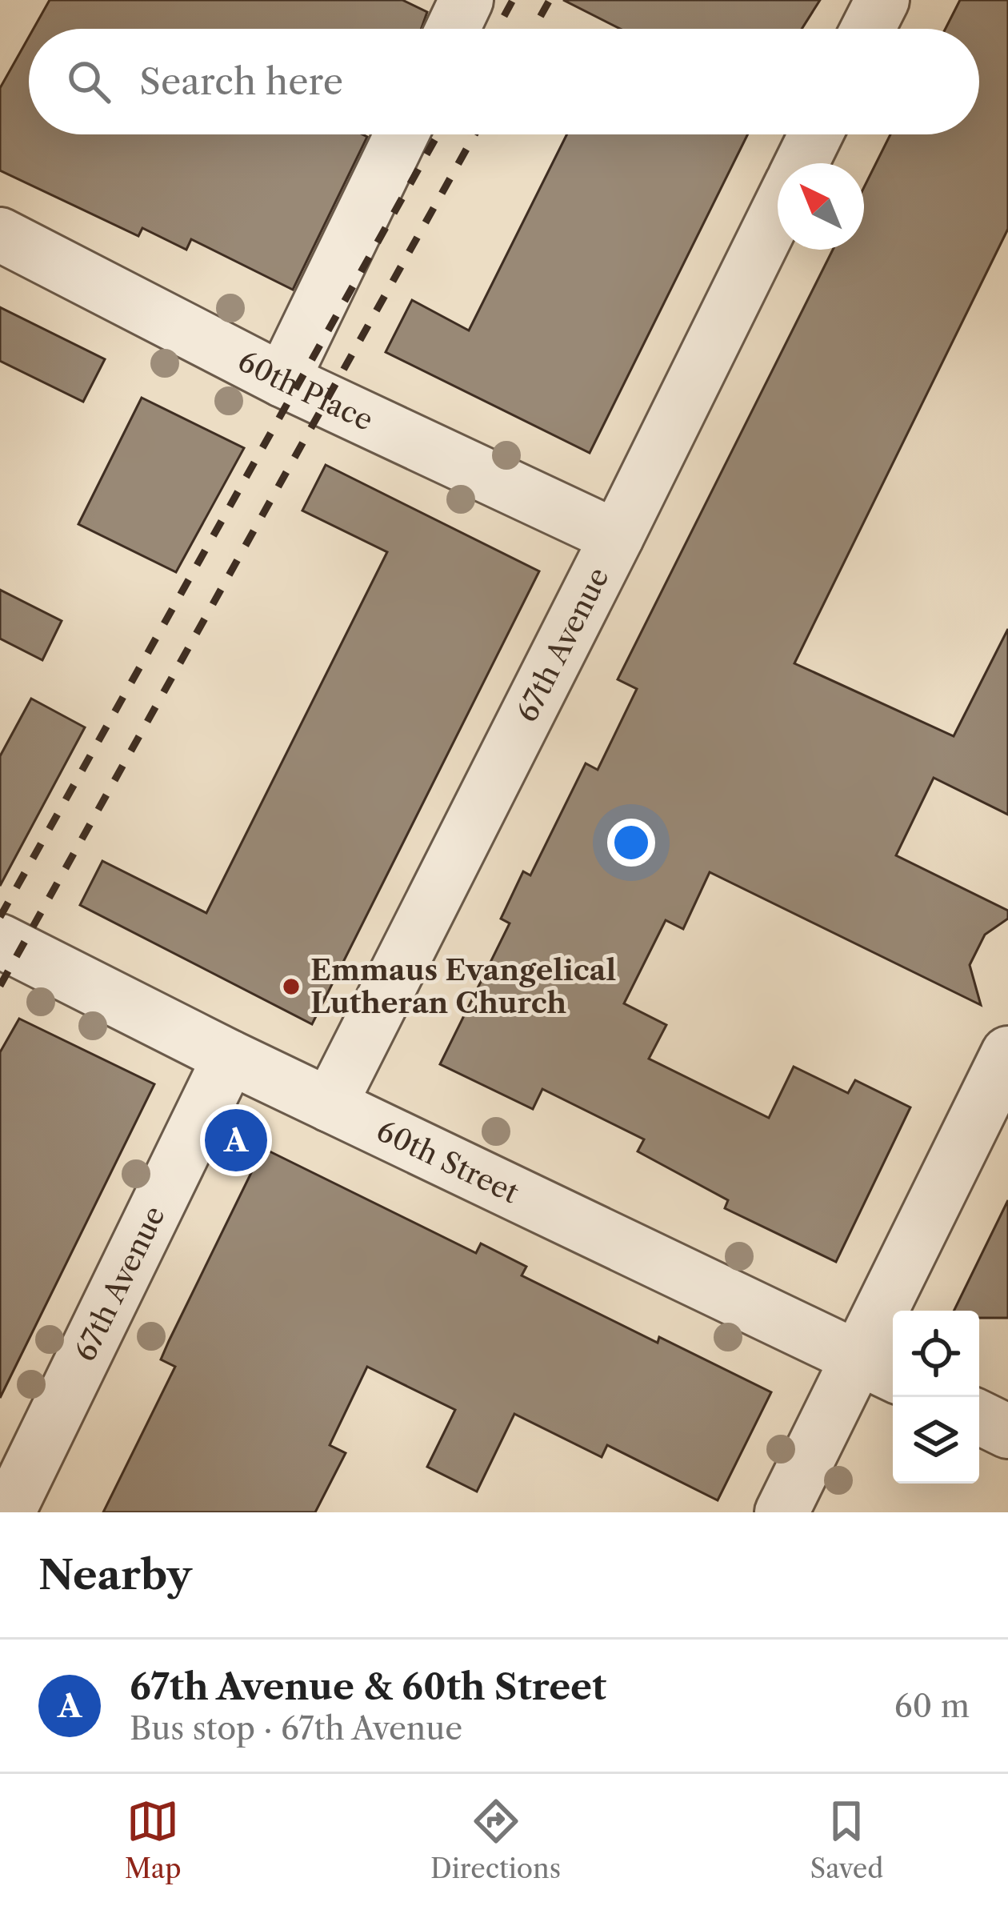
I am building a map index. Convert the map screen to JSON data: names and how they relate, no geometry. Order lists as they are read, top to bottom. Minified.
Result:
{"streets":{"street":["60th Place","67th Avenue","60th Street"]},"crossings":[["60th Place","67th Avenue"],["67th Avenue","60th Street"]],"places":["Emmaus Evangelical Lutheran Church"],"north":"top left","page":{"search":"Search here","pins":"A","heading":"Nearby","list":[{"mark":"A","name":"67th Avenue & 60th Street","note":"Bus stop · 67th Avenue","value":"60 m"}],"nav":["Map","Directions","Saved"]}}
